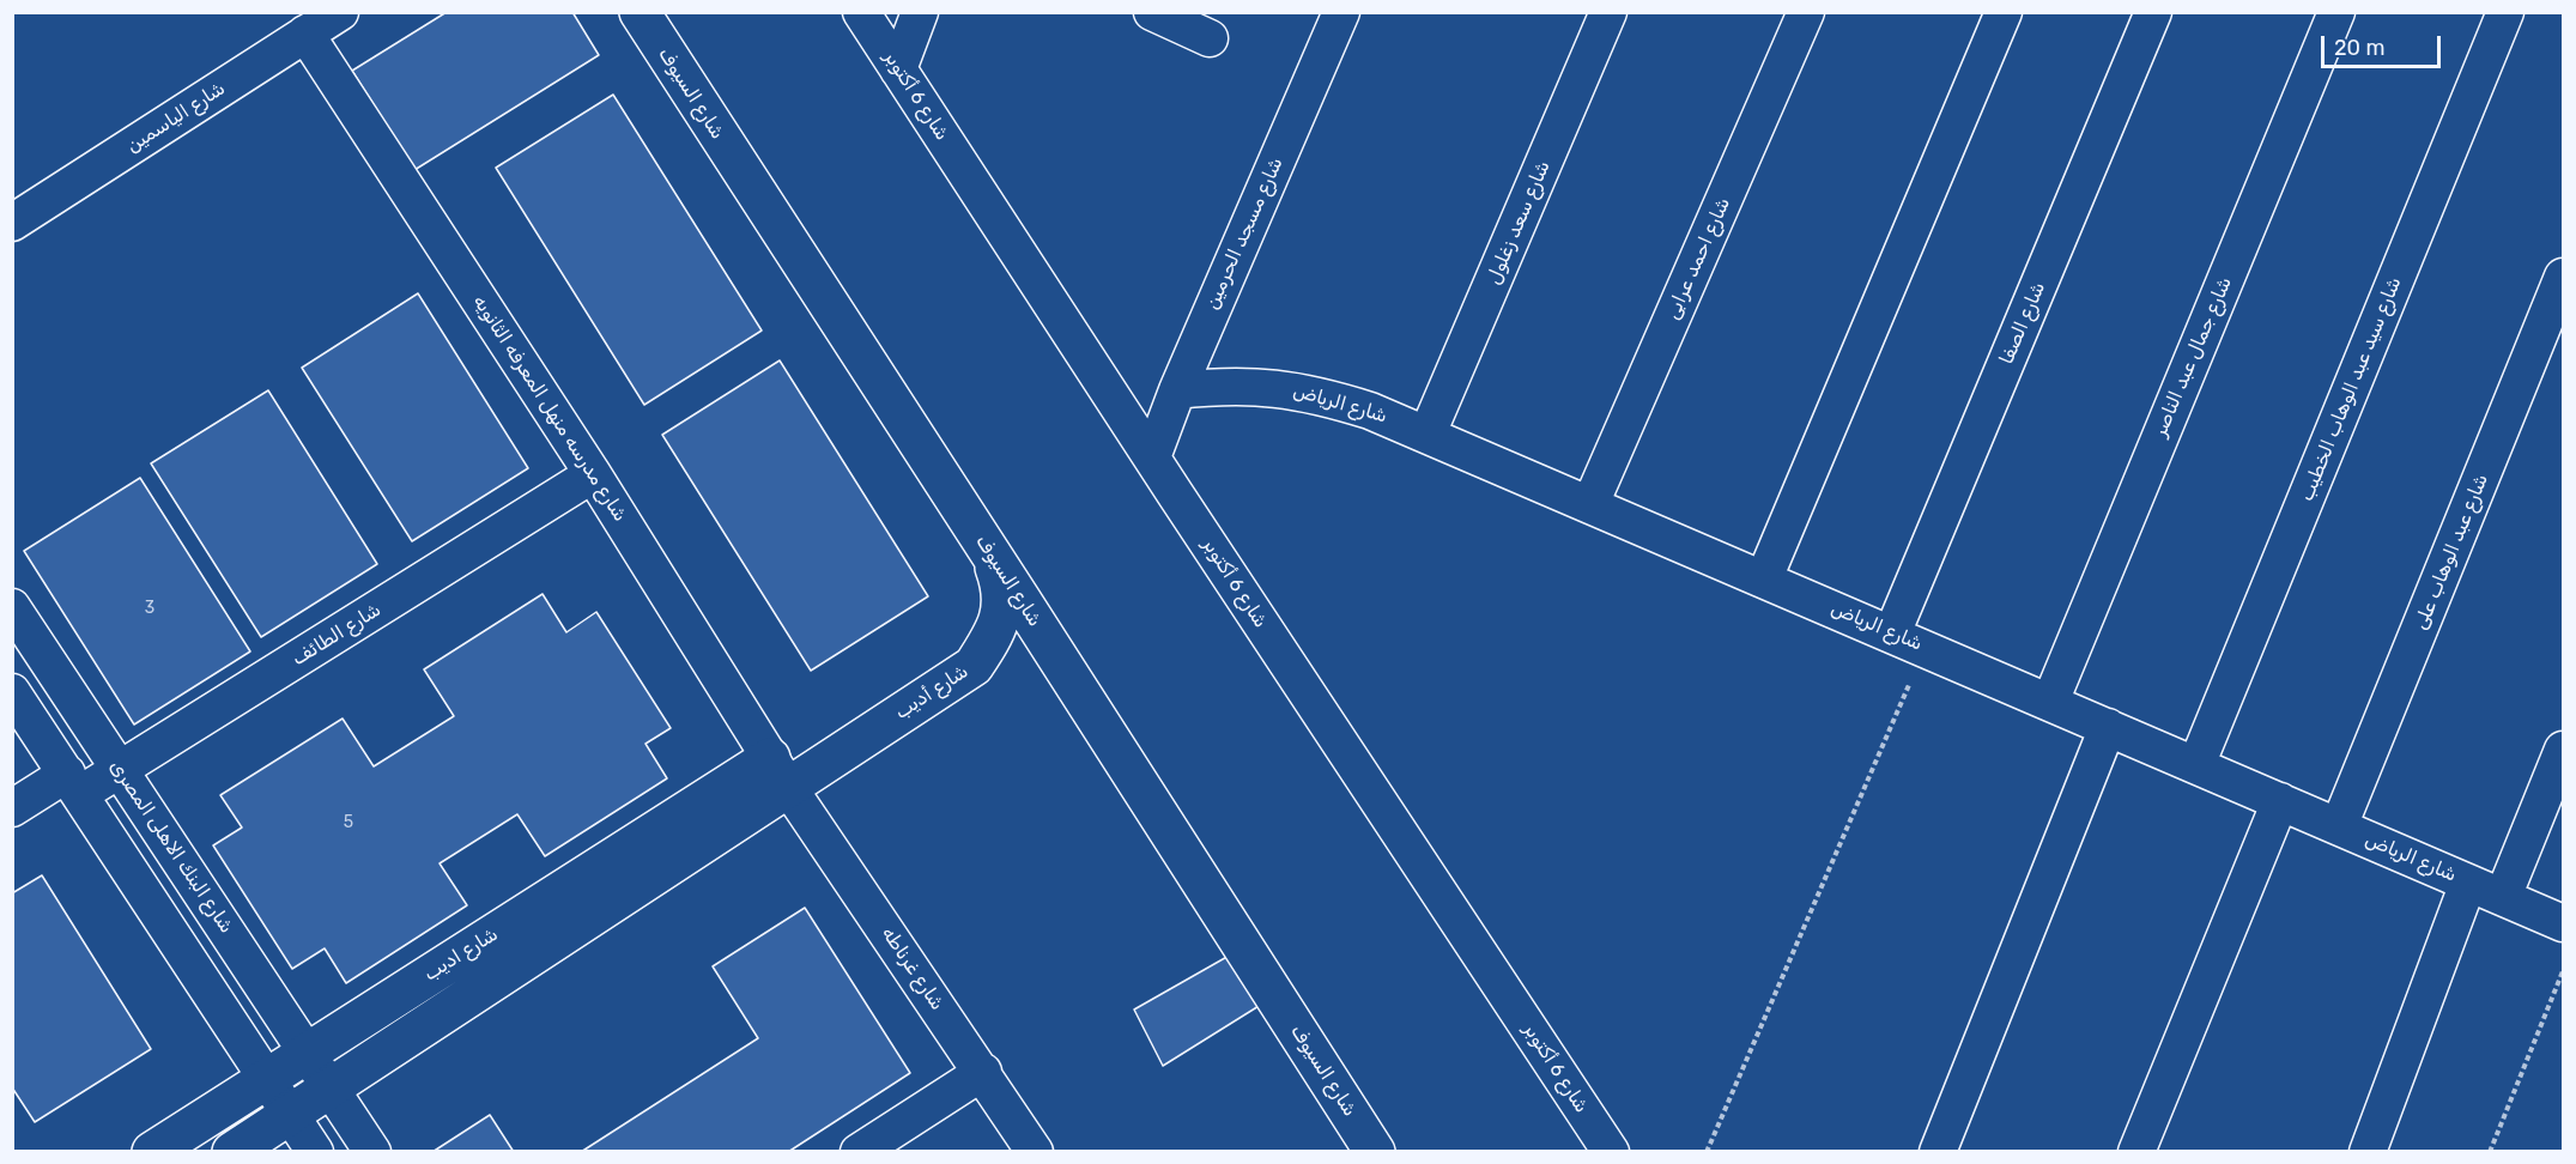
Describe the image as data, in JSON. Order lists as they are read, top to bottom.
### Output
{
  "streets": {
    "main road": ["شارع السيوف", "شارع أديب", "شارع اديب"],
    "street": [
      "شارع 6 أكتوبر",
      "شارع الياسمين",
      "شارع سعد زغلول",
      "شارع مسجد الحرمين",
      "شارع احمد عرابى",
      "شارع الصفا",
      "شارع جمال عبد الناصر",
      "شارع سيد عبد الوهاب الخطيب",
      "شارع الرياض",
      "شارع مدرسه منهل المعرفه الثانويه",
      "شارع عبد الوهاب على",
      "شارع الطائف",
      "شارع البنك الاهلى المصرى",
      "شارع غرناطه"
    ]
  },
  "crossings": [
    ["شارع السيوف", "شارع أديب"],
    ["شارع 6 أكتوبر", "شارع مسجد الحرمين"],
    ["شارع الياسمين", "شارع مدرسه منهل المعرفه الثانويه"],
    ["شارع سعد زغلول", "شارع الرياض"],
    ["شارع مسجد الحرمين", "شارع الرياض"],
    ["شارع احمد عرابى", "شارع الرياض"],
    ["شارع الصفا", "شارع الرياض"],
    ["شارع جمال عبد الناصر", "شارع الرياض"],
    ["شارع سيد عبد الوهاب الخطيب", "شارع الرياض"],
    ["شارع الرياض", "شارع عبد الوهاب على"],
    ["شارع مدرسه منهل المعرفه الثانويه", "شارع الطائف"],
    ["شارع مدرسه منهل المعرفه الثانويه", "شارع أديب"],
    ["شارع مدرسه منهل المعرفه الثانويه", "شارع اديب"],
    ["شارع مدرسه منهل المعرفه الثانويه", "شارع غرناطه"],
    ["شارع الطائف", "شارع البنك الاهلى المصرى"],
    ["شارع أديب", "شارع اديب"],
    ["شارع أديب", "شارع غرناطه"],
    ["شارع البنك الاهلى المصرى", "شارع اديب"],
    ["شارع اديب", "شارع غرناطه"]
  ],
  "house_numbers": ["3", "5"],
  "scale_bar": "20 m"
}
